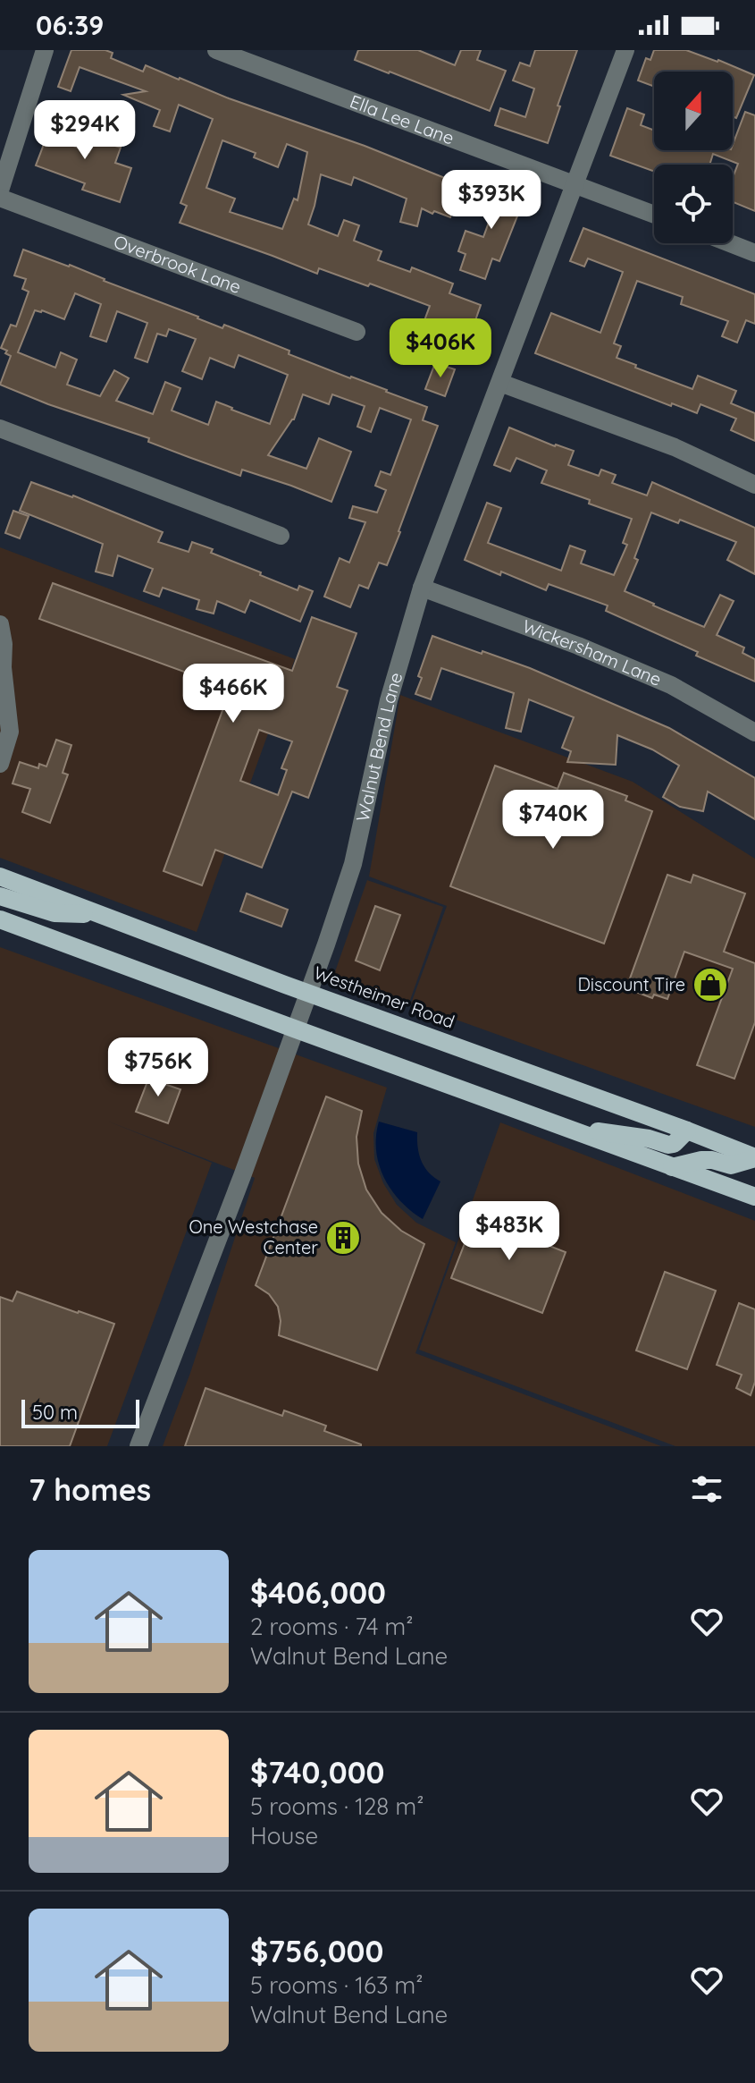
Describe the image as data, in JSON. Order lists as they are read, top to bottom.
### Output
{
  "streets": {
    "main road": ["Westheimer Road"],
    "street": [
      "Ella Lee Lane",
      "Overbrook Lane",
      "Wickersham Lane",
      "Walnut Bend Lane"
    ]
  },
  "crossings": [
    ["Ella Lee Lane", "Walnut Bend Lane"],
    ["Wickersham Lane", "Walnut Bend Lane"],
    ["Walnut Bend Lane", "Westheimer Road"]
  ],
  "places": {
    "shop": ["Discount Tire"],
    "building": ["One Westchase Center"]
  },
  "scale_bar": "50 m",
  "north": "top",
  "page": {
    "status": "06:39",
    "price": [
      "$294K",
      "$393K",
      "$406K",
      "$466K",
      "$740K",
      "$756K",
      "$483K"
    ],
    "scale": "50 m",
    "heading": "7 homes",
    "list": [
      {
        "name": "$406,000",
        "note": "2 rooms · 74 m² · Walnut Bend Lane"
      },
      {
        "name": "$740,000",
        "note": "5 rooms · 128 m² · House"
      },
      {
        "name": "$756,000",
        "note": "5 rooms · 163 m² · Walnut Bend Lane"
      }
    ]
  }
}
